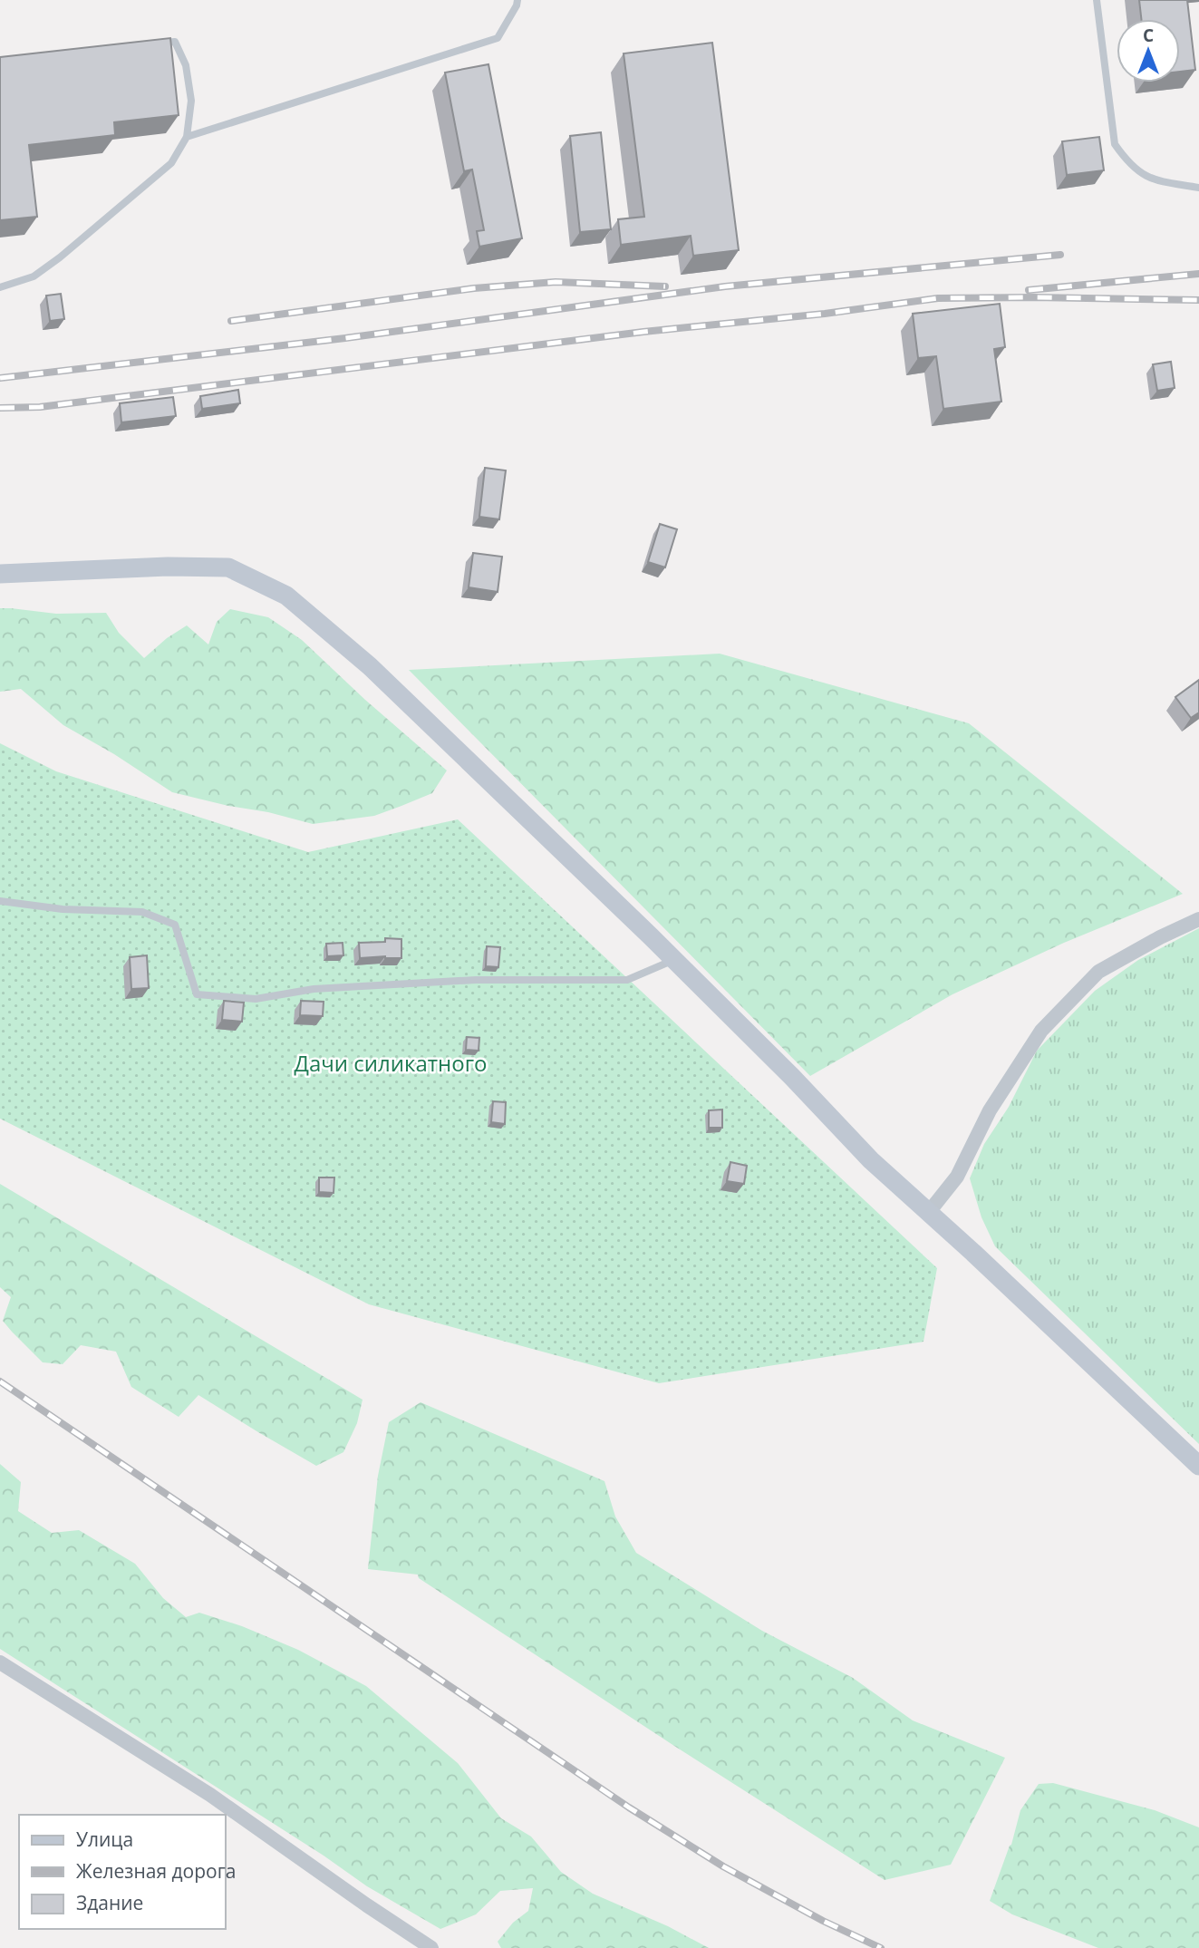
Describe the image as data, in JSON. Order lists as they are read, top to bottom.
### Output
{
  "parks": ["Дачи силикатного"],
  "legend": ["Улица", "Железная дорога", "Здание"],
  "north": "top"
}
